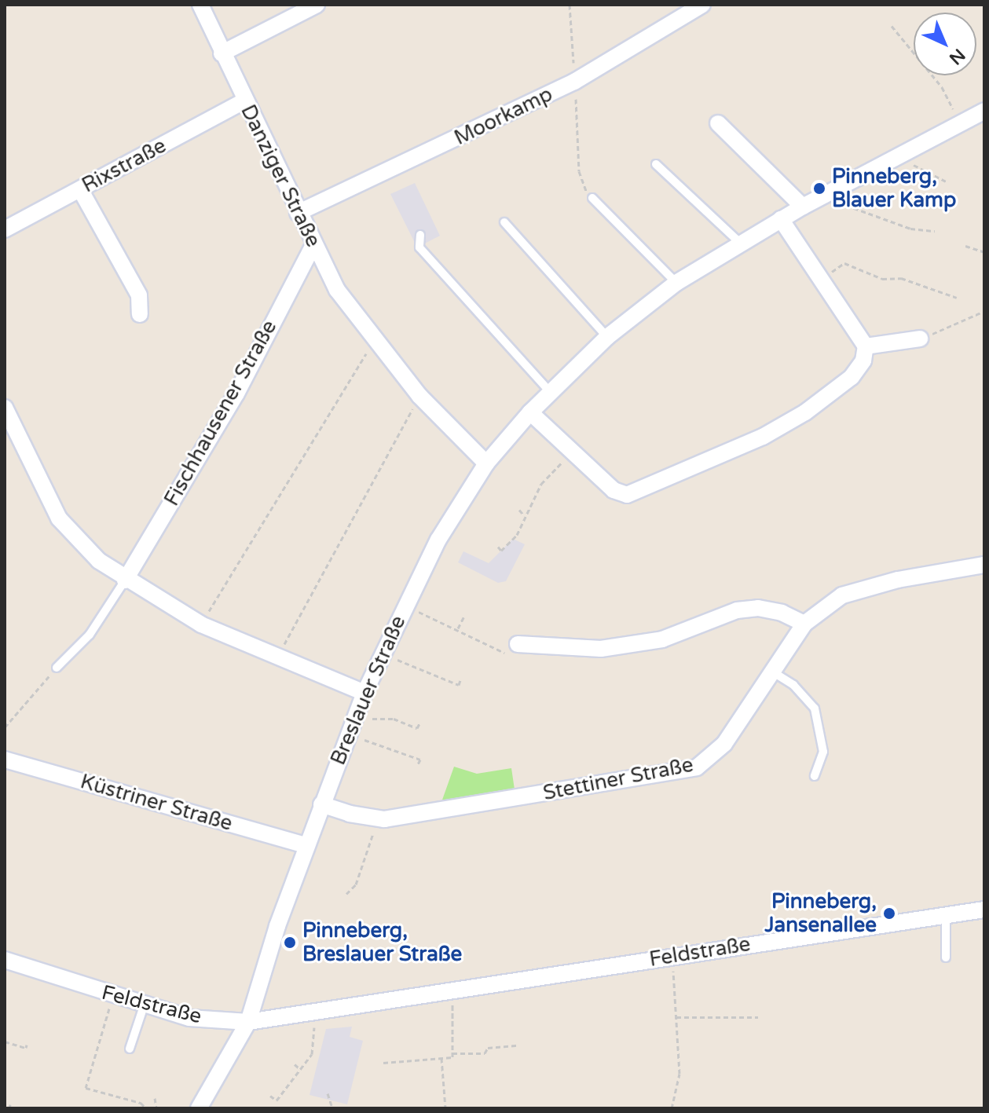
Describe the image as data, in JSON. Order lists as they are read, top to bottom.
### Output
{
  "streets": {
    "street": [
      "Moorkamp",
      "Rixstraße",
      "Danziger Straße",
      "Fischhausener Straße",
      "Breslauer Straße",
      "Stettiner Straße",
      "Küstriner Straße",
      "Feldstraße"
    ]
  },
  "crossings": [
    ["Moorkamp", "Danziger Straße"],
    ["Rixstraße", "Danziger Straße"],
    ["Danziger Straße", "Fischhausener Straße"],
    ["Danziger Straße", "Breslauer Straße"],
    ["Breslauer Straße", "Stettiner Straße"],
    ["Breslauer Straße", "Küstriner Straße"],
    ["Breslauer Straße", "Feldstraße"]
  ],
  "places": ["Pinneberg, Blauer Kamp", "Pinneberg, Jansenallee", "Pinneberg, Breslauer Straße"],
  "north": "bottom right"
}
